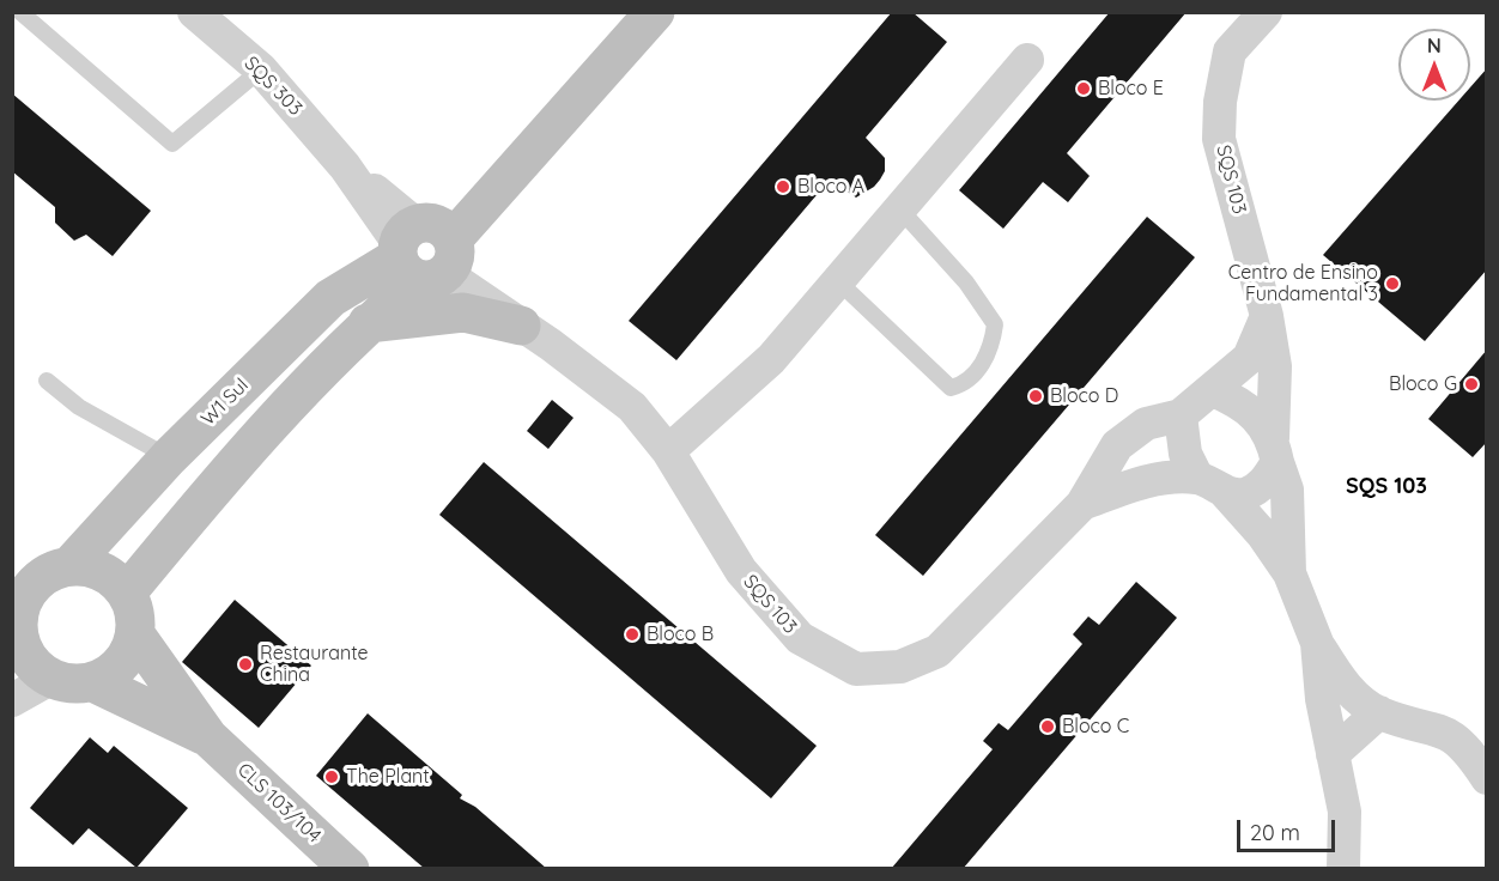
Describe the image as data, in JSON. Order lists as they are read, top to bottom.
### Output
{
  "streets": {
    "street": [
      "SQS 303",
      "SQS 103",
      "W1 Sul",
      "CLS 103/104"
    ]
  },
  "crossings": [
    ["SQS 303", "SQS 103"],
    ["SQS 303", "W1 Sul"],
    ["SQS 103", "W1 Sul"],
    ["W1 Sul", "CLS 103/104"]
  ],
  "districts": ["SQS 103"],
  "places": [
    "Bloco E",
    "Bloco A",
    "Centro de Ensino Fundamental 3",
    "Bloco G",
    "Bloco D",
    "Bloco B",
    "Restaurante China",
    "Bloco C",
    "The Plant"
  ],
  "scale_bar": "20 m",
  "north": "top"
}
